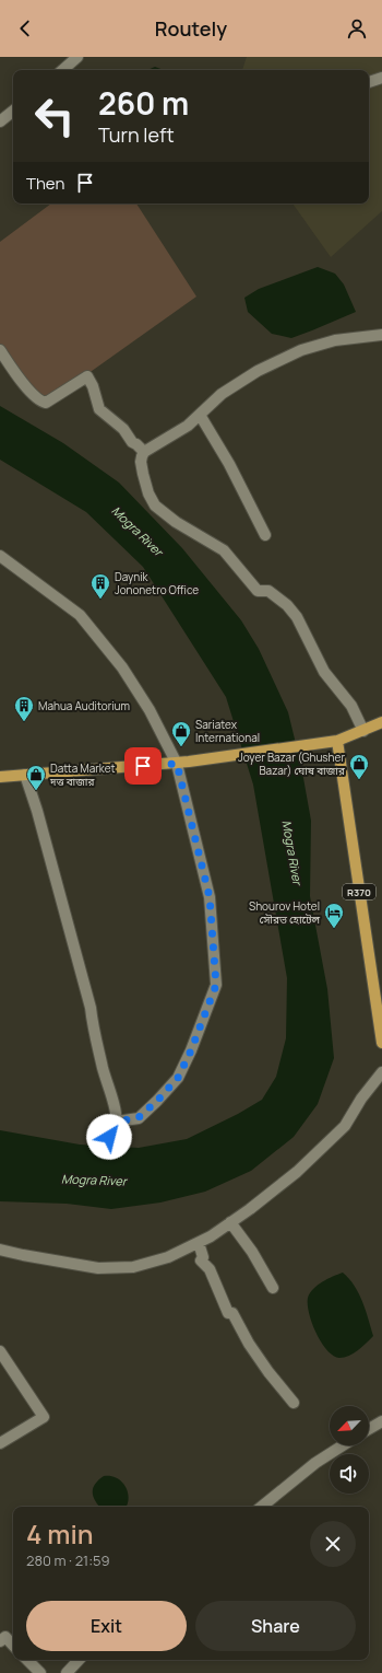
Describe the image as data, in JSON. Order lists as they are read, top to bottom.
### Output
{
  "streets": {
    "main road": ["R370"]
  },
  "water": ["Mogra River"],
  "places": {
    "building": ["Daynik Jononetro Office", "Mahua Auditorium"],
    "shop": ["Sariatex International", "Joyer Bazar (Ghusher Bazar) ঘোষ বাজার", "Datta Market দত্ত বাজার"],
    "hotel": ["Shourov Hotel সৌরভ হোটেল"]
  },
  "north": "bottom left",
  "page": {
    "header": "Routely",
    "turn": ["260 m", "Turn left"],
    "then": "Then",
    "heading": ["4 min", "280 m · 21:59"],
    "buttons": ["Exit", "Share"]
  }
}
